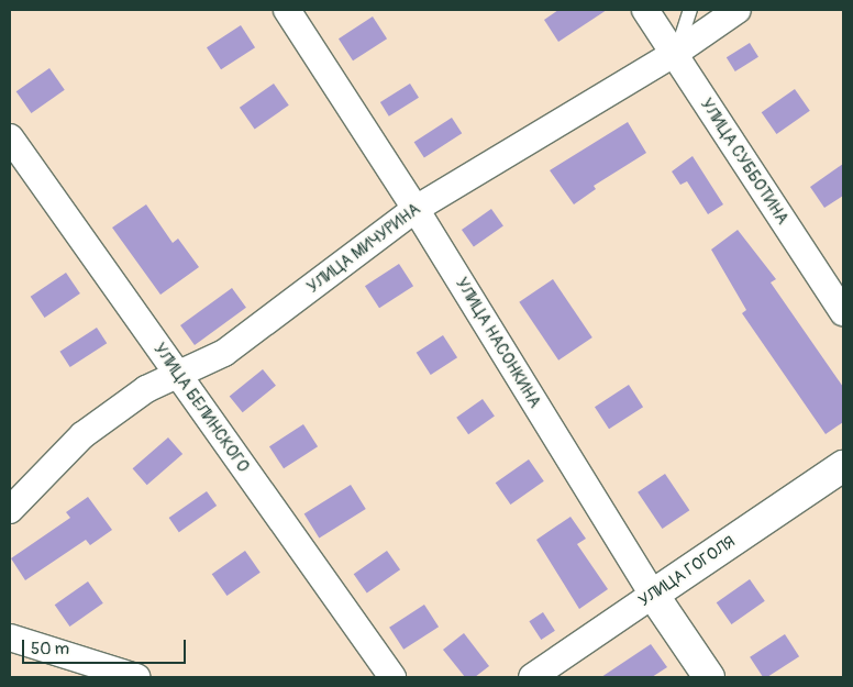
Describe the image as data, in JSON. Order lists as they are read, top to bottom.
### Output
{
  "streets": {
    "street": [
      "УЛИЦА СУББОТИНА",
      "УЛИЦА МИЧУРИНА",
      "УЛИЦА НАСОНКИНА",
      "УЛИЦА БЕЛИНСКОГО",
      "УЛИЦА ГОГОЛЯ"
    ]
  },
  "crossings": [
    ["УЛИЦА СУББОТИНА", "УЛИЦА МИЧУРИНА"],
    ["УЛИЦА МИЧУРИНА", "УЛИЦА НАСОНКИНА"],
    ["УЛИЦА МИЧУРИНА", "УЛИЦА БЕЛИНСКОГО"],
    ["УЛИЦА НАСОНКИНА", "УЛИЦА ГОГОЛЯ"]
  ],
  "scale_bar": "50 m"
}
